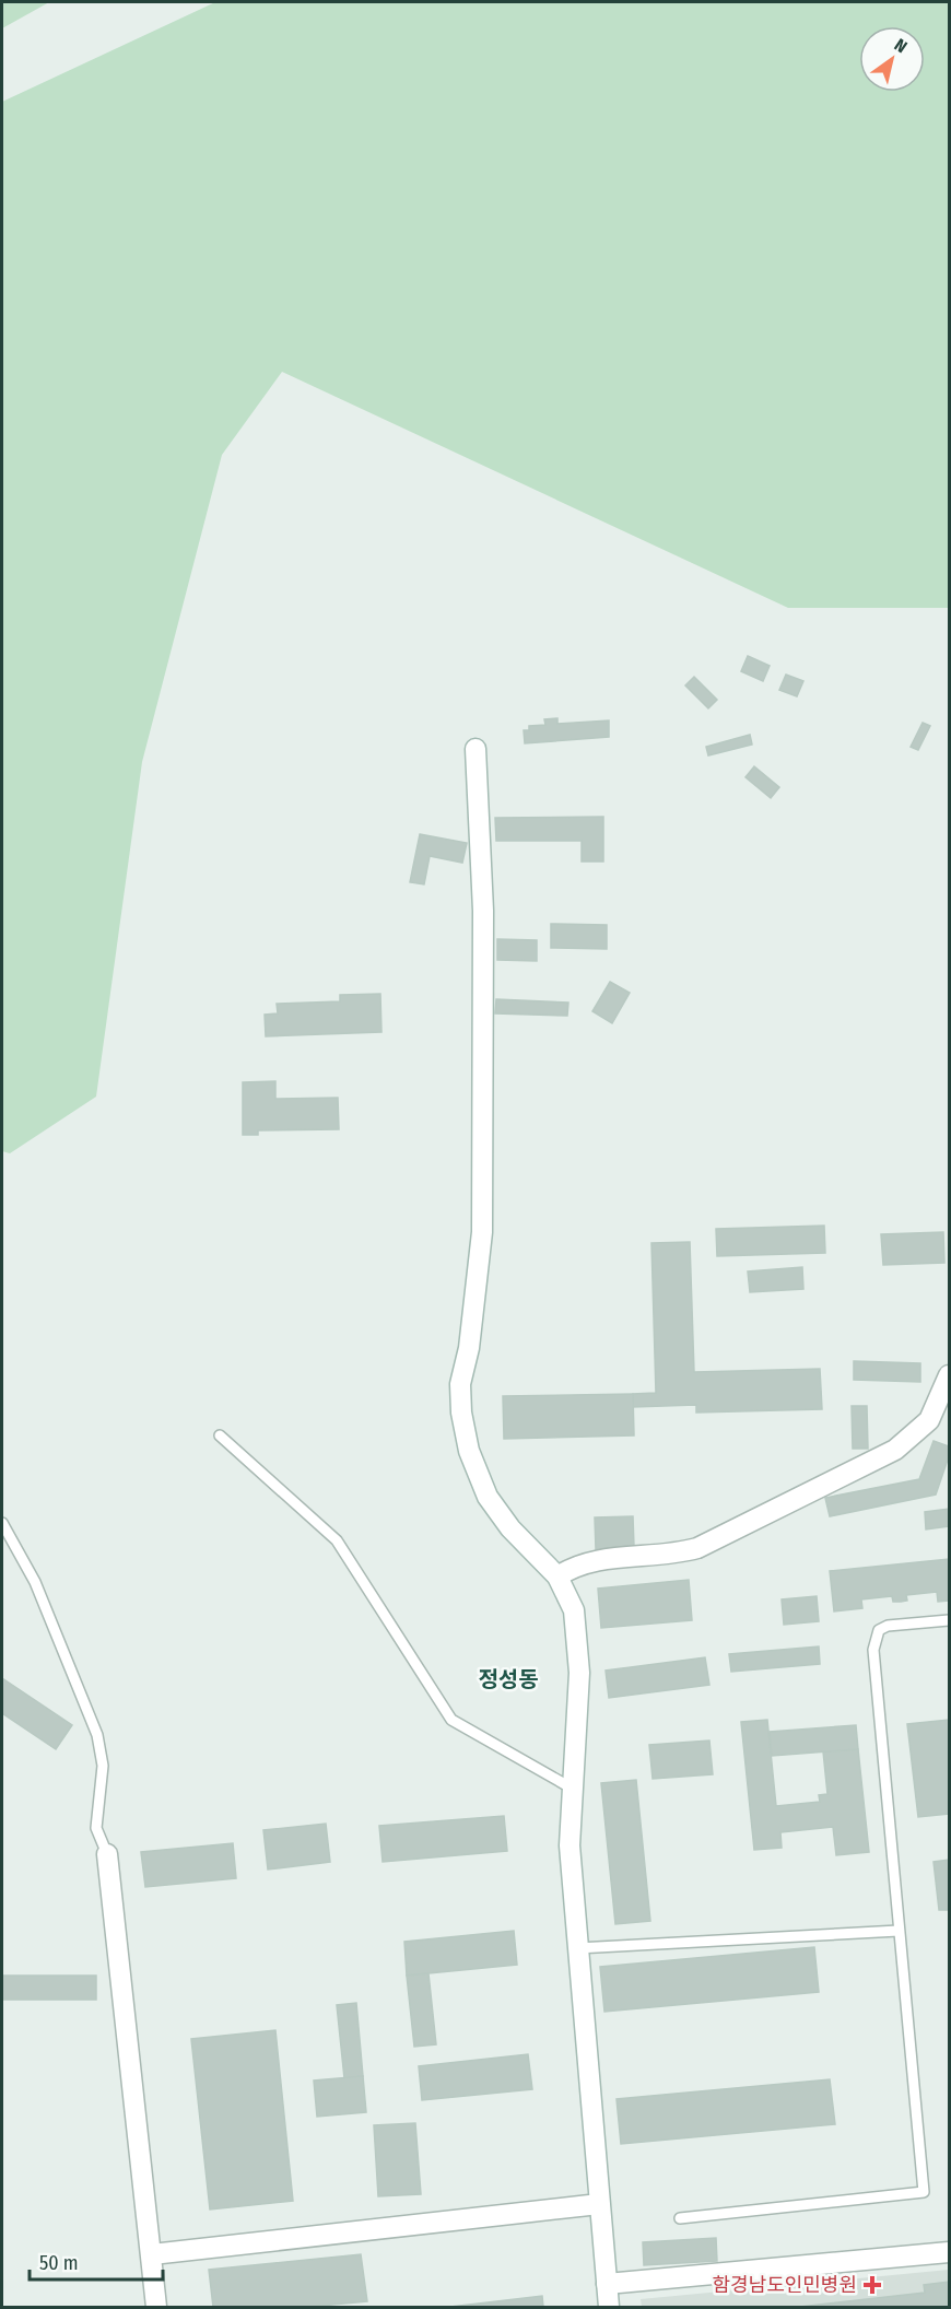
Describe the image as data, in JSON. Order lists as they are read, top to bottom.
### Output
{
  "districts": ["정성동"],
  "places": {
    "health": ["함경남도인민병원"]
  },
  "scale_bar": "50 m",
  "north": "top right"
}
